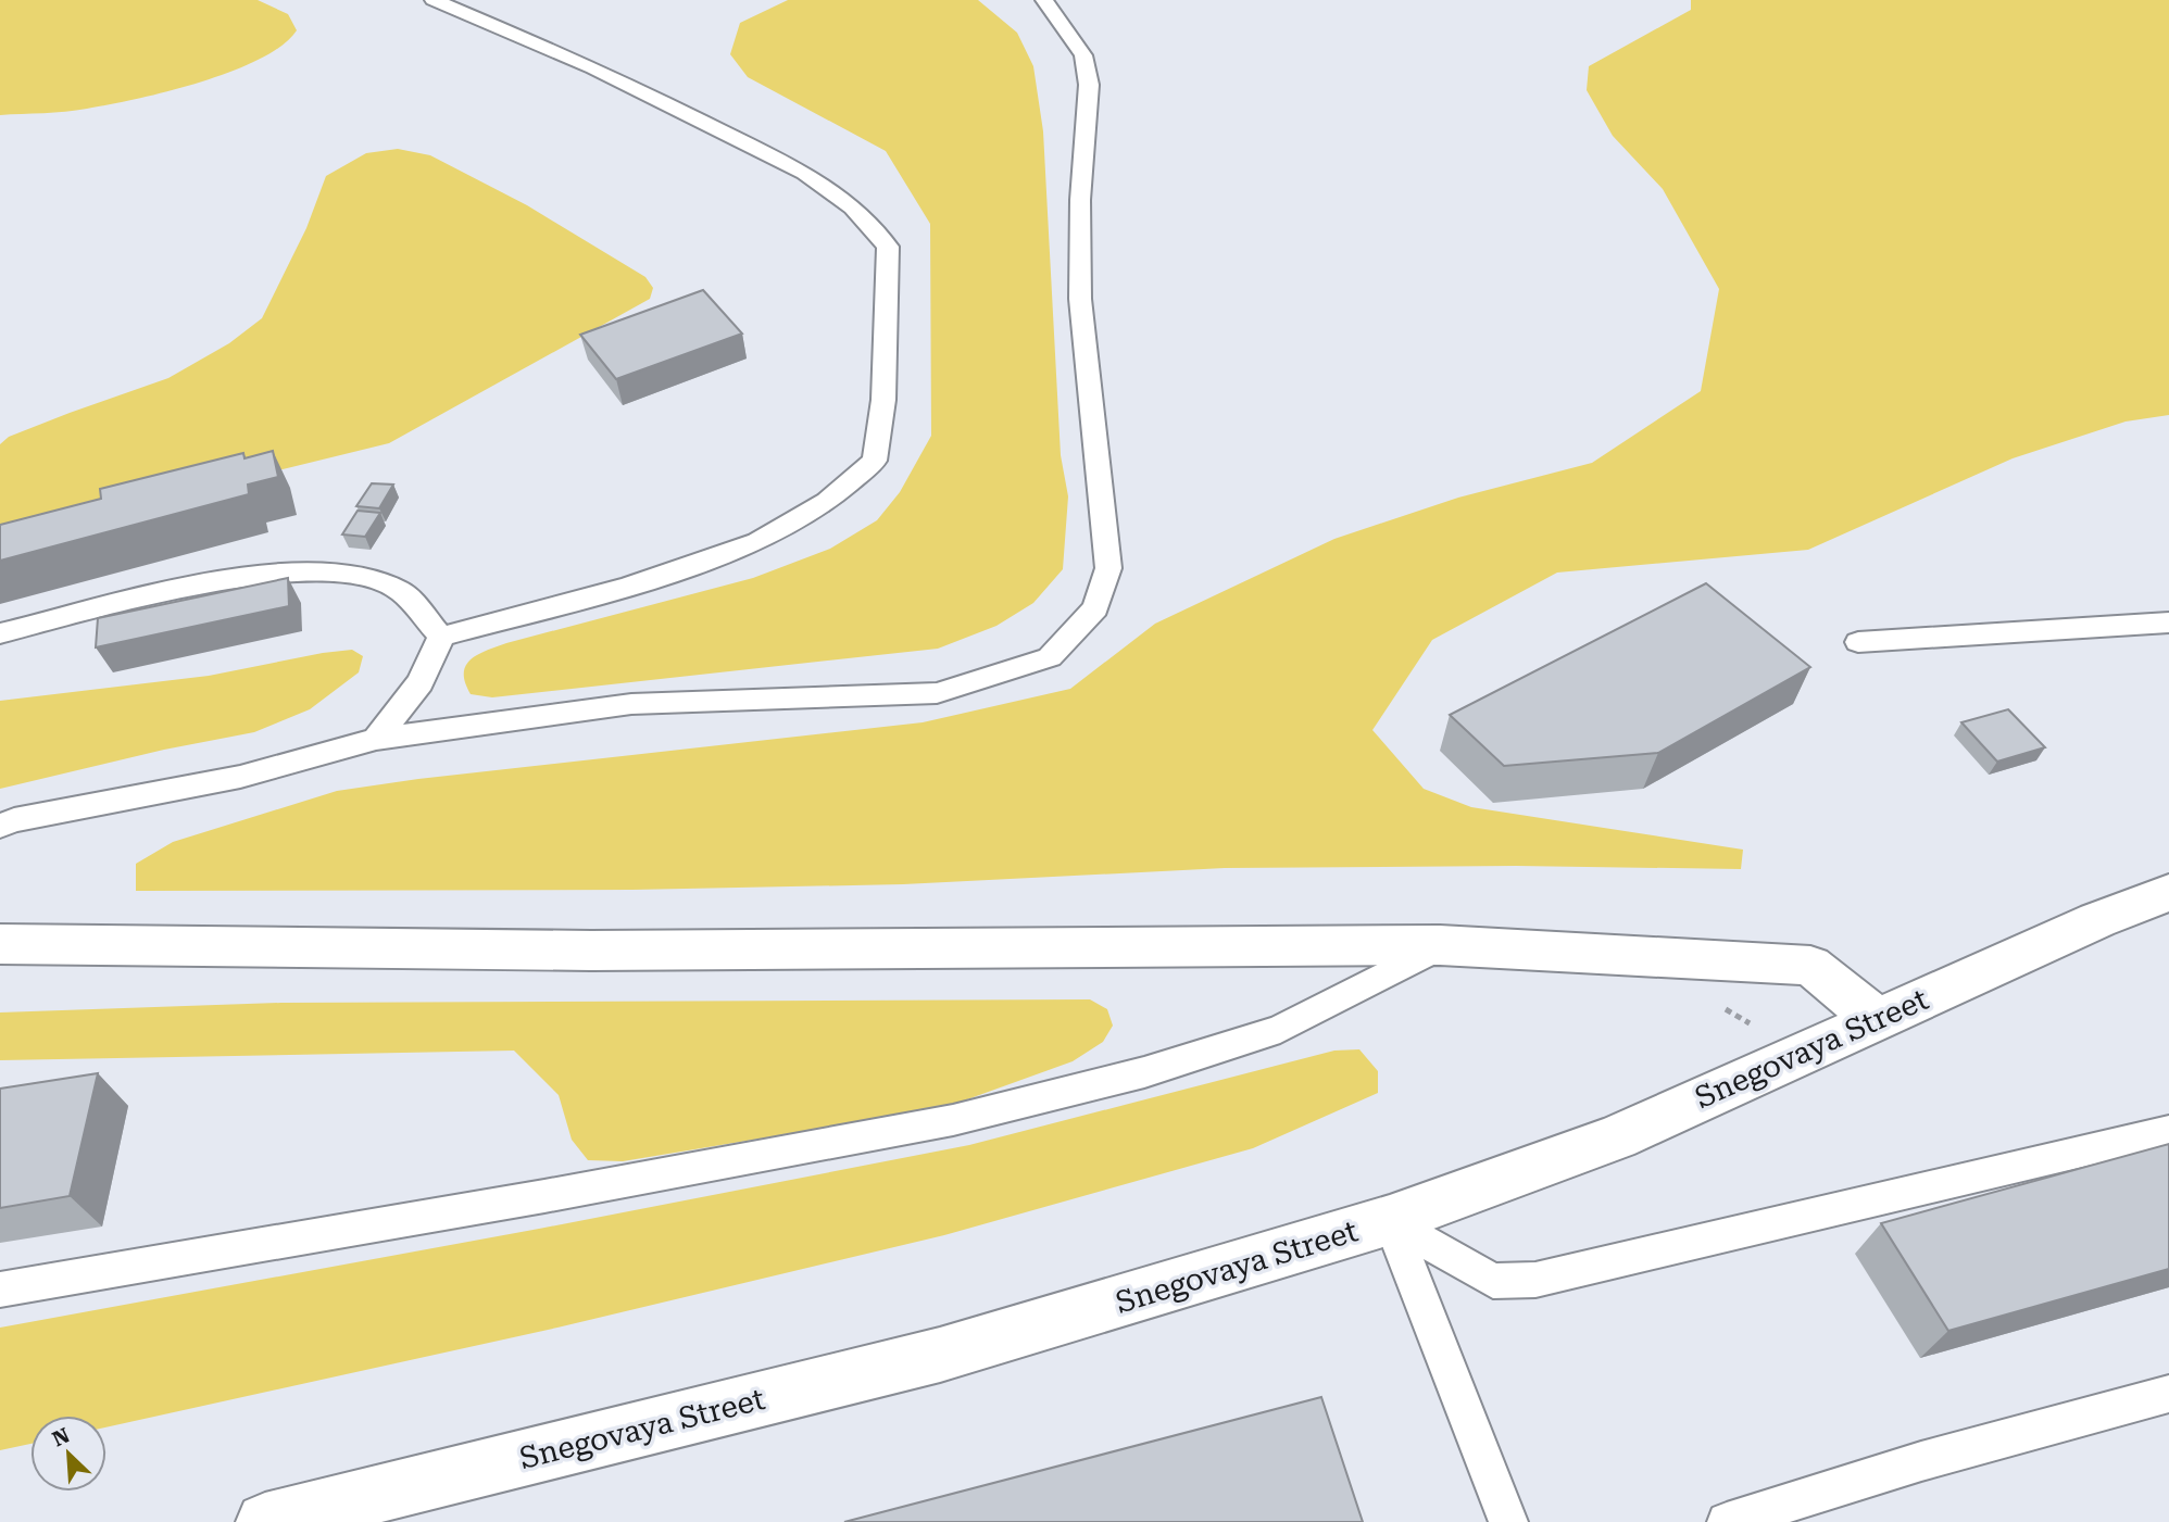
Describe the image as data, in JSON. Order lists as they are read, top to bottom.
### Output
{
  "streets": {
    "main road": ["Snegovaya Street"]
  },
  "north": "top left"
}
